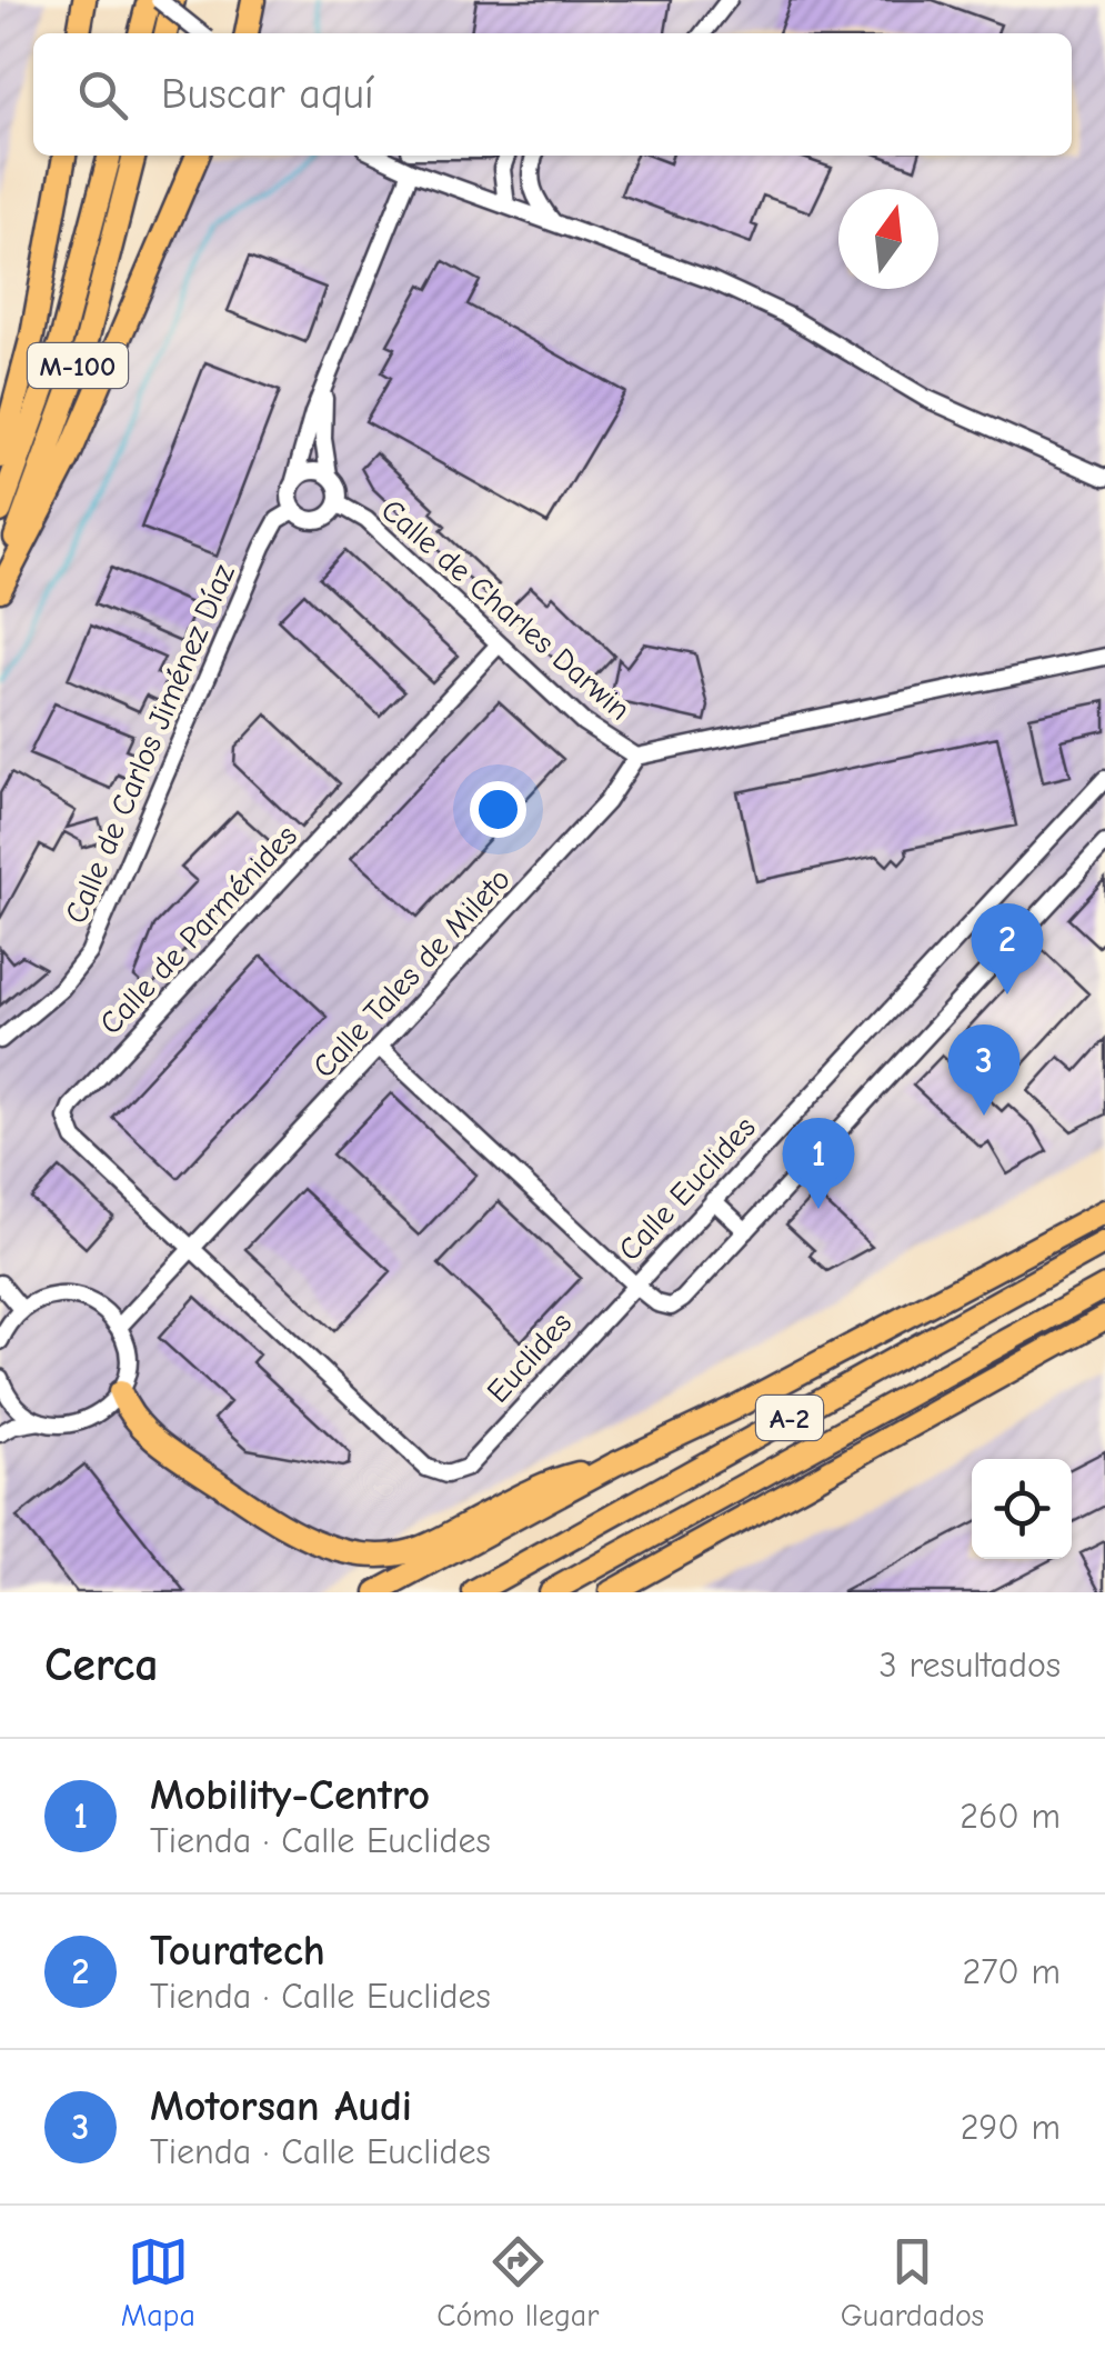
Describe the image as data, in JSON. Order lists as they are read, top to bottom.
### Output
{
  "streets": {
    "highway": ["M-100", "A-2"],
    "street": [
      "Calle de Charles Darwin",
      "Calle de Carlos Jiménez Díaz",
      "Calle de Parménides",
      "Calle Tales de Mileto",
      "Calle Euclides",
      "Euclides"
    ]
  },
  "crossings": [
    ["Calle de Charles Darwin", "Calle de Carlos Jiménez Díaz"],
    ["Calle de Charles Darwin", "Calle de Parménides"],
    ["Calle de Charles Darwin", "Calle Tales de Mileto"],
    ["Calle de Parménides", "Calle Tales de Mileto"],
    ["Calle de Parménides", "Euclides"],
    ["Calle Euclides", "Euclides"]
  ],
  "north": "top",
  "page": {
    "search": "Buscar aquí",
    "pins": ["2", "3", "1"],
    "heading": ["Cerca", "3 resultados"],
    "list": [
      {
        "mark": "1",
        "name": "Mobility-Centro",
        "note": "Tienda · Calle Euclides",
        "value": "260 m"
      },
      {
        "mark": "2",
        "name": "Touratech",
        "note": "Tienda · Calle Euclides",
        "value": "270 m"
      },
      {
        "mark": "3",
        "name": "Motorsan Audi",
        "note": "Tienda · Calle Euclides",
        "value": "290 m"
      }
    ],
    "nav": ["Mapa", "Cómo llegar", "Guardados"]
  }
}
